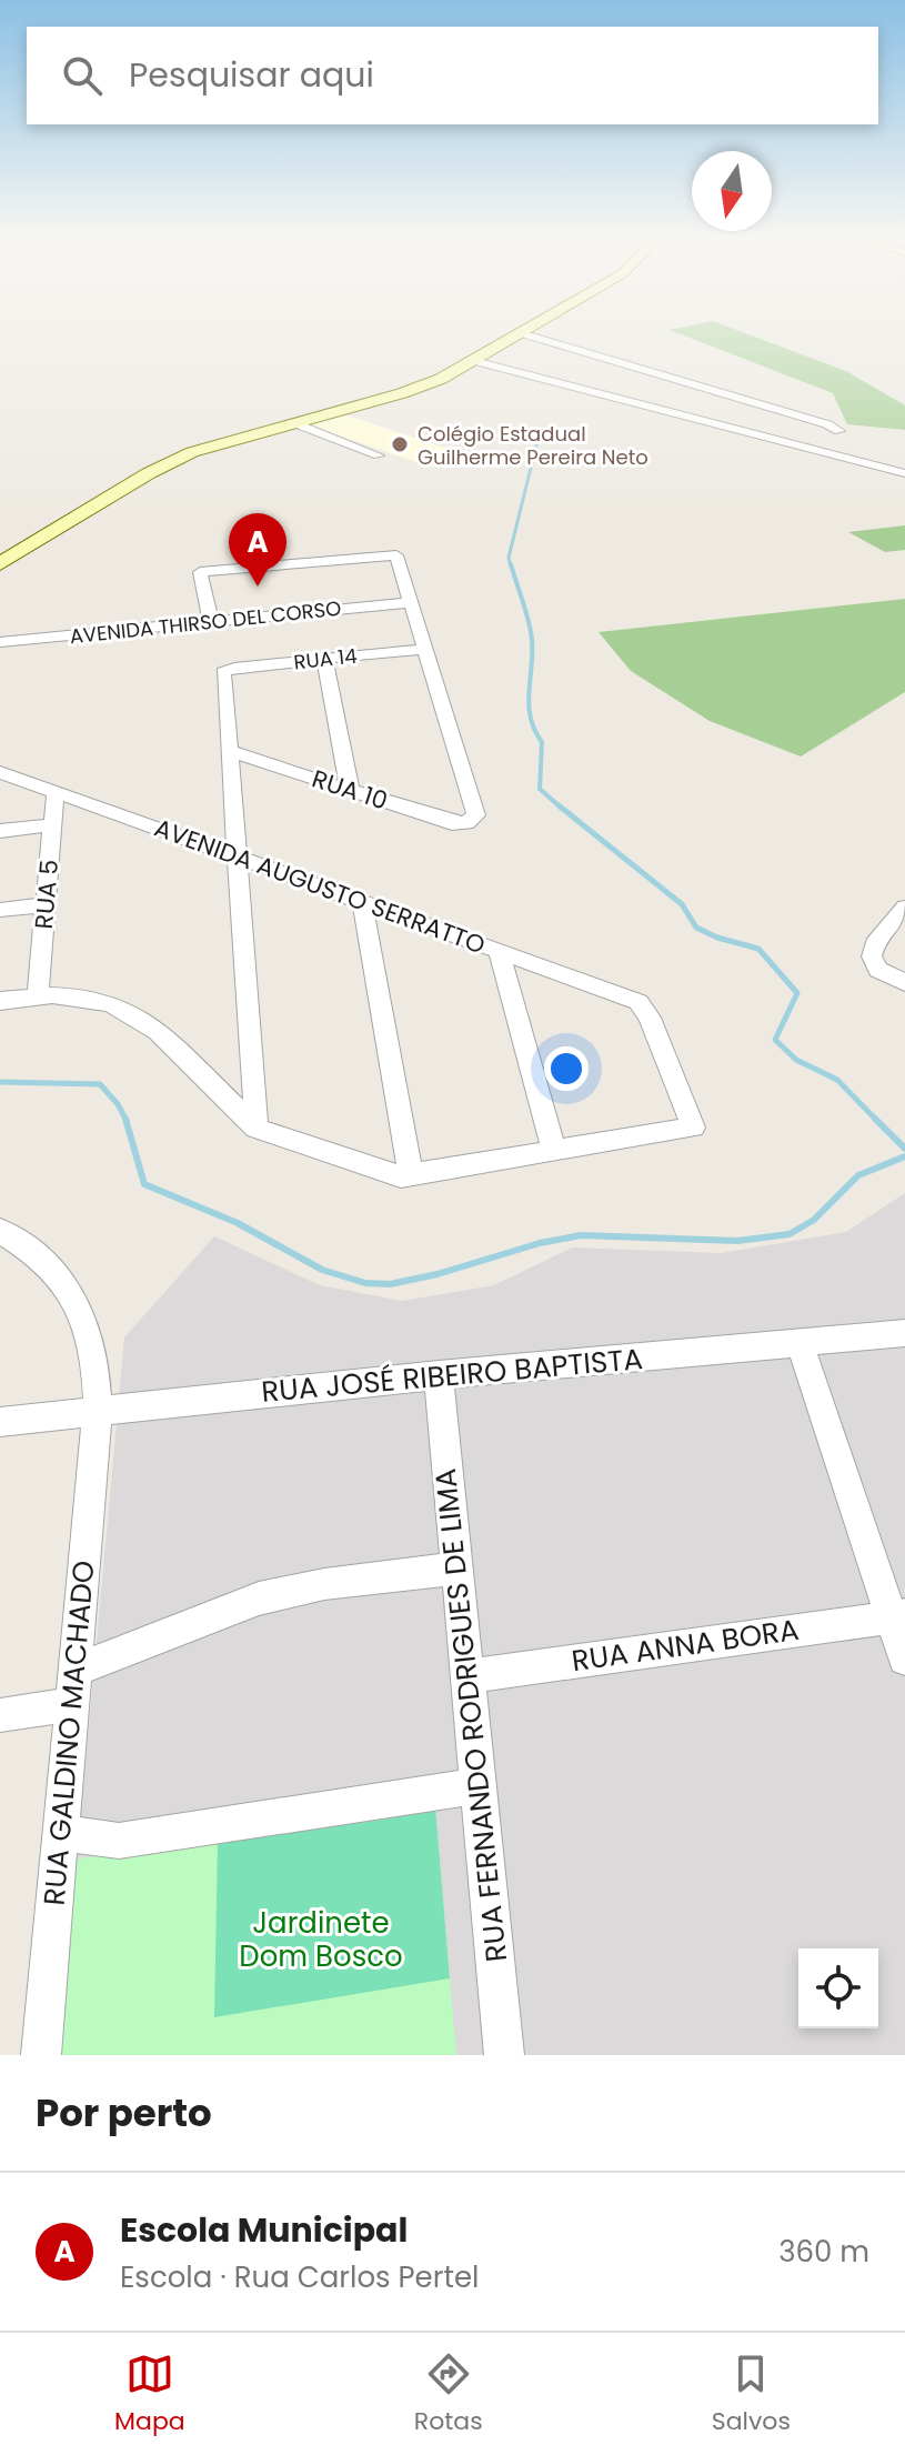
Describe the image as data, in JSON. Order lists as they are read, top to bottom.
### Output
{
  "streets": {
    "street": [
      "AVENIDA THIRSO DEL CORSO",
      "RUA 14",
      "RUA 10",
      "AVENIDA AUGUSTO SERRATTO",
      "RUA 5",
      "RUA JOSÉ RIBEIRO BAPTISTA",
      "RUA ANNA BORA",
      "RUA FERNANDO RODRIGUES DE LIMA",
      "RUA GALDINO MACHADO"
    ]
  },
  "crossings": [
    ["RUA 14", "RUA 10"],
    ["AVENIDA AUGUSTO SERRATTO", "RUA 5"],
    ["RUA JOSÉ RIBEIRO BAPTISTA", "RUA FERNANDO RODRIGUES DE LIMA"],
    ["RUA JOSÉ RIBEIRO BAPTISTA", "RUA GALDINO MACHADO"],
    ["RUA ANNA BORA", "RUA FERNANDO RODRIGUES DE LIMA"]
  ],
  "parks": ["Jardinete Dom Bosco"],
  "places": ["Colégio Estadual Guilherme Pereira Neto"],
  "north": "bottom",
  "page": {
    "search": "Pesquisar aqui",
    "pins": "A",
    "heading": "Por perto",
    "list": [
      {
        "mark": "A",
        "name": "Escola Municipal",
        "note": "Escola · Rua Carlos Pertel",
        "value": "360 m"
      }
    ],
    "nav": ["Mapa", "Rotas", "Salvos"]
  }
}
